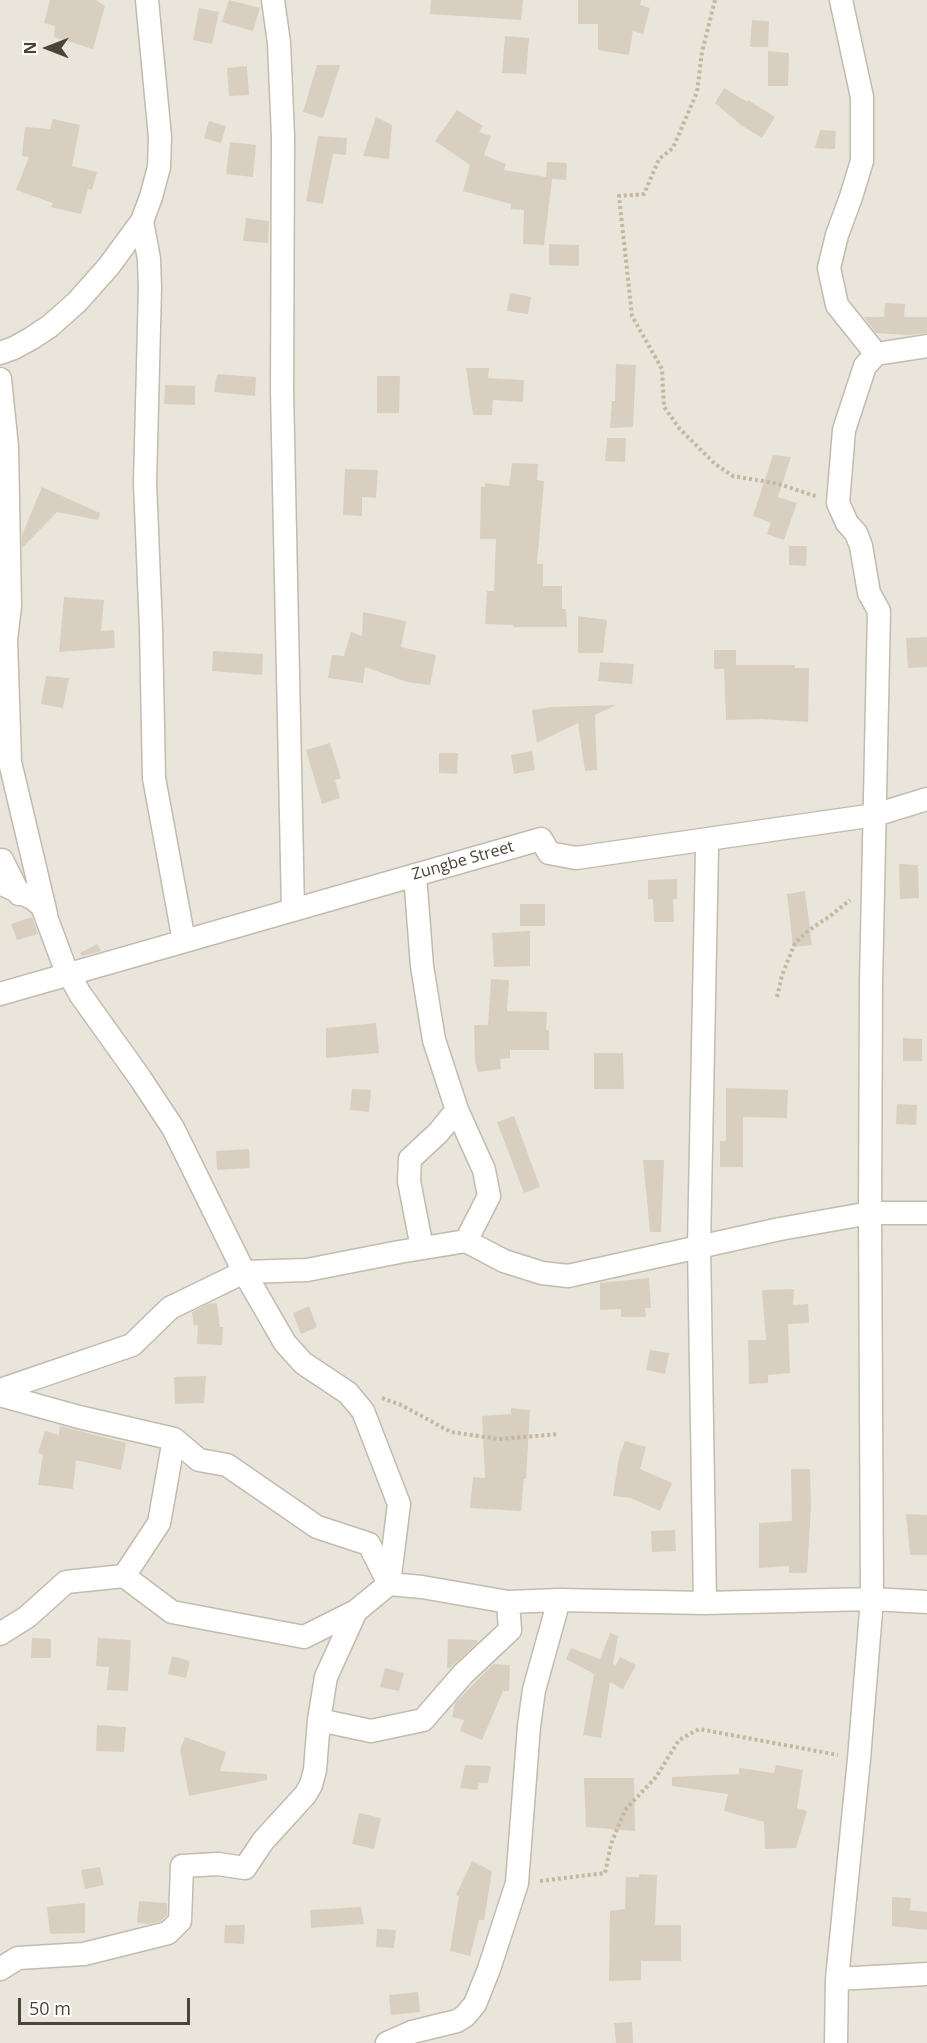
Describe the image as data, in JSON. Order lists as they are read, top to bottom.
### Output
{
  "streets": {
    "street": ["Zungbe Street"]
  },
  "scale_bar": "50 m",
  "north": "left"
}
